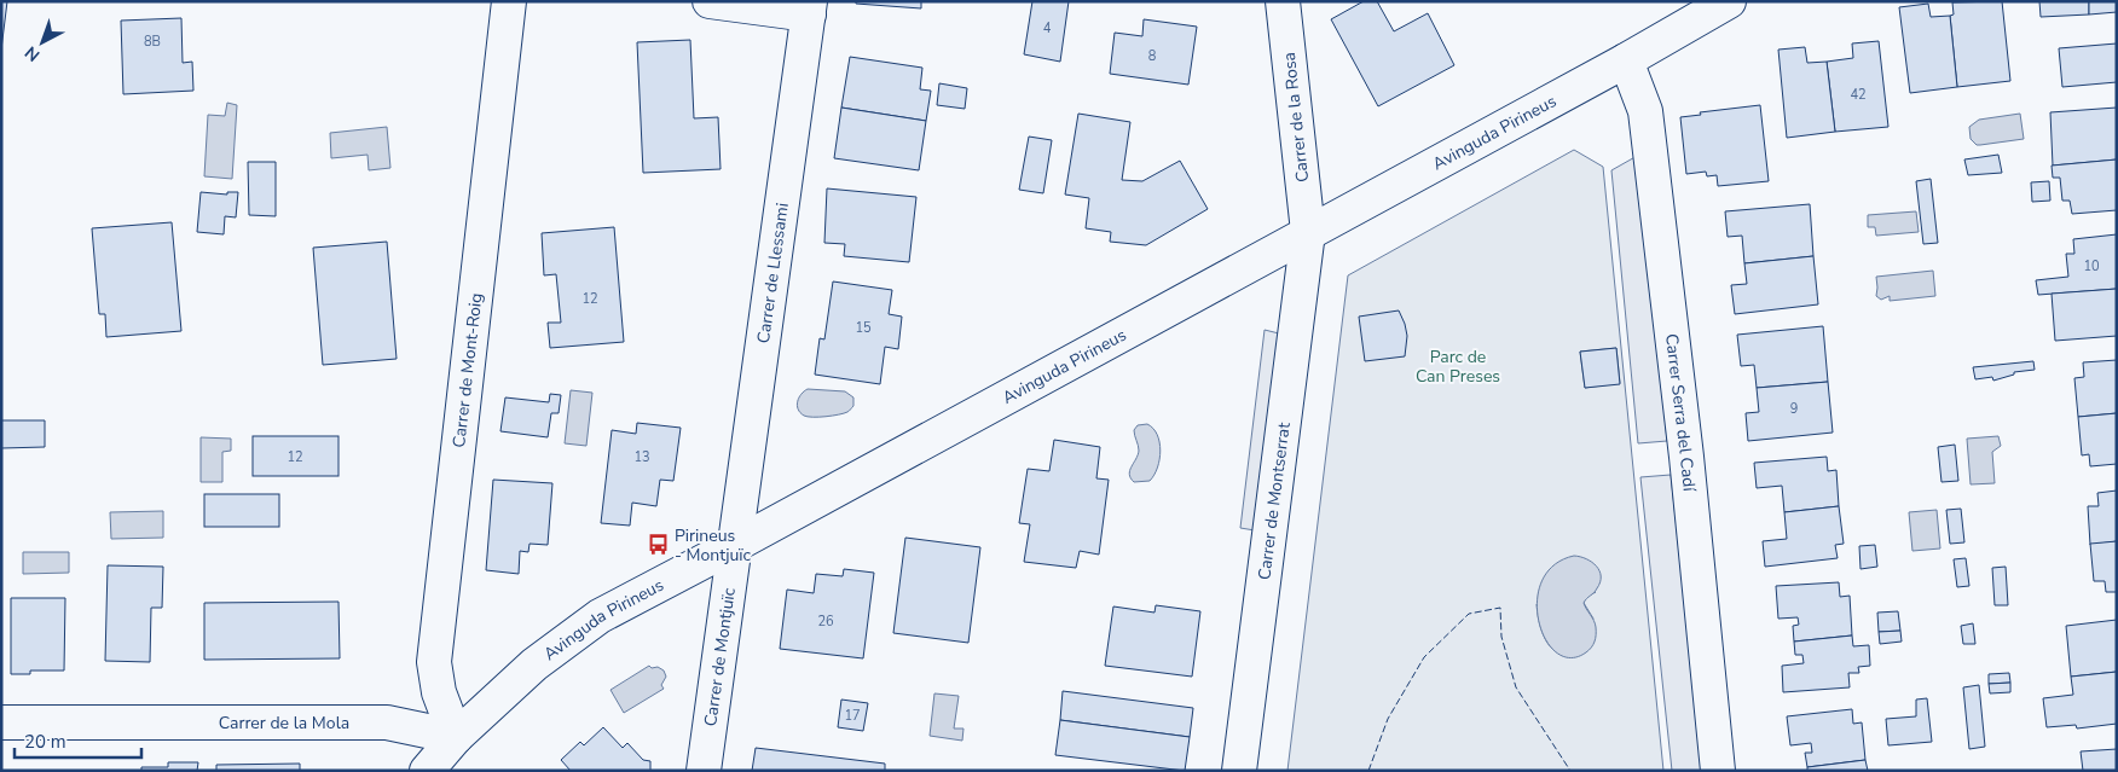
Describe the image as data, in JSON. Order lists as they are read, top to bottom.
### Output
{
  "streets": {
    "street": [
      "Carrer de la Rosa",
      "Avinguda Pirineus",
      "Carrer de Llessami",
      "Carrer de Mont-Roig",
      "Carrer Serra del Cadí",
      "Carrer de Montserrat",
      "Carrer de Montjuïc",
      "Carrer de la Mola"
    ]
  },
  "crossings": [
    ["Carrer de la Rosa", "Avinguda Pirineus"],
    ["Carrer de la Rosa", "Carrer de Montserrat"],
    ["Avinguda Pirineus", "Carrer de Llessami"],
    ["Avinguda Pirineus", "Carrer de Mont-Roig"],
    ["Avinguda Pirineus", "Carrer Serra del Cadí"],
    ["Avinguda Pirineus", "Carrer de Montserrat"],
    ["Avinguda Pirineus", "Carrer de Montjuïc"],
    ["Avinguda Pirineus", "Carrer de la Mola"],
    ["Carrer de Llessami", "Carrer de Montjuïc"],
    ["Carrer de Mont-Roig", "Carrer de la Mola"]
  ],
  "parks": ["Parc de Can Preses"],
  "places": {
    "bus stop": ["Pirineus - Montjuïc"]
  },
  "house_numbers": [
    "4",
    "8B",
    "8",
    "42",
    "10",
    "12",
    "15",
    "9",
    "12",
    "13",
    "26",
    "17"
  ],
  "scale_bar": "20 m",
  "north": "bottom left"
}
